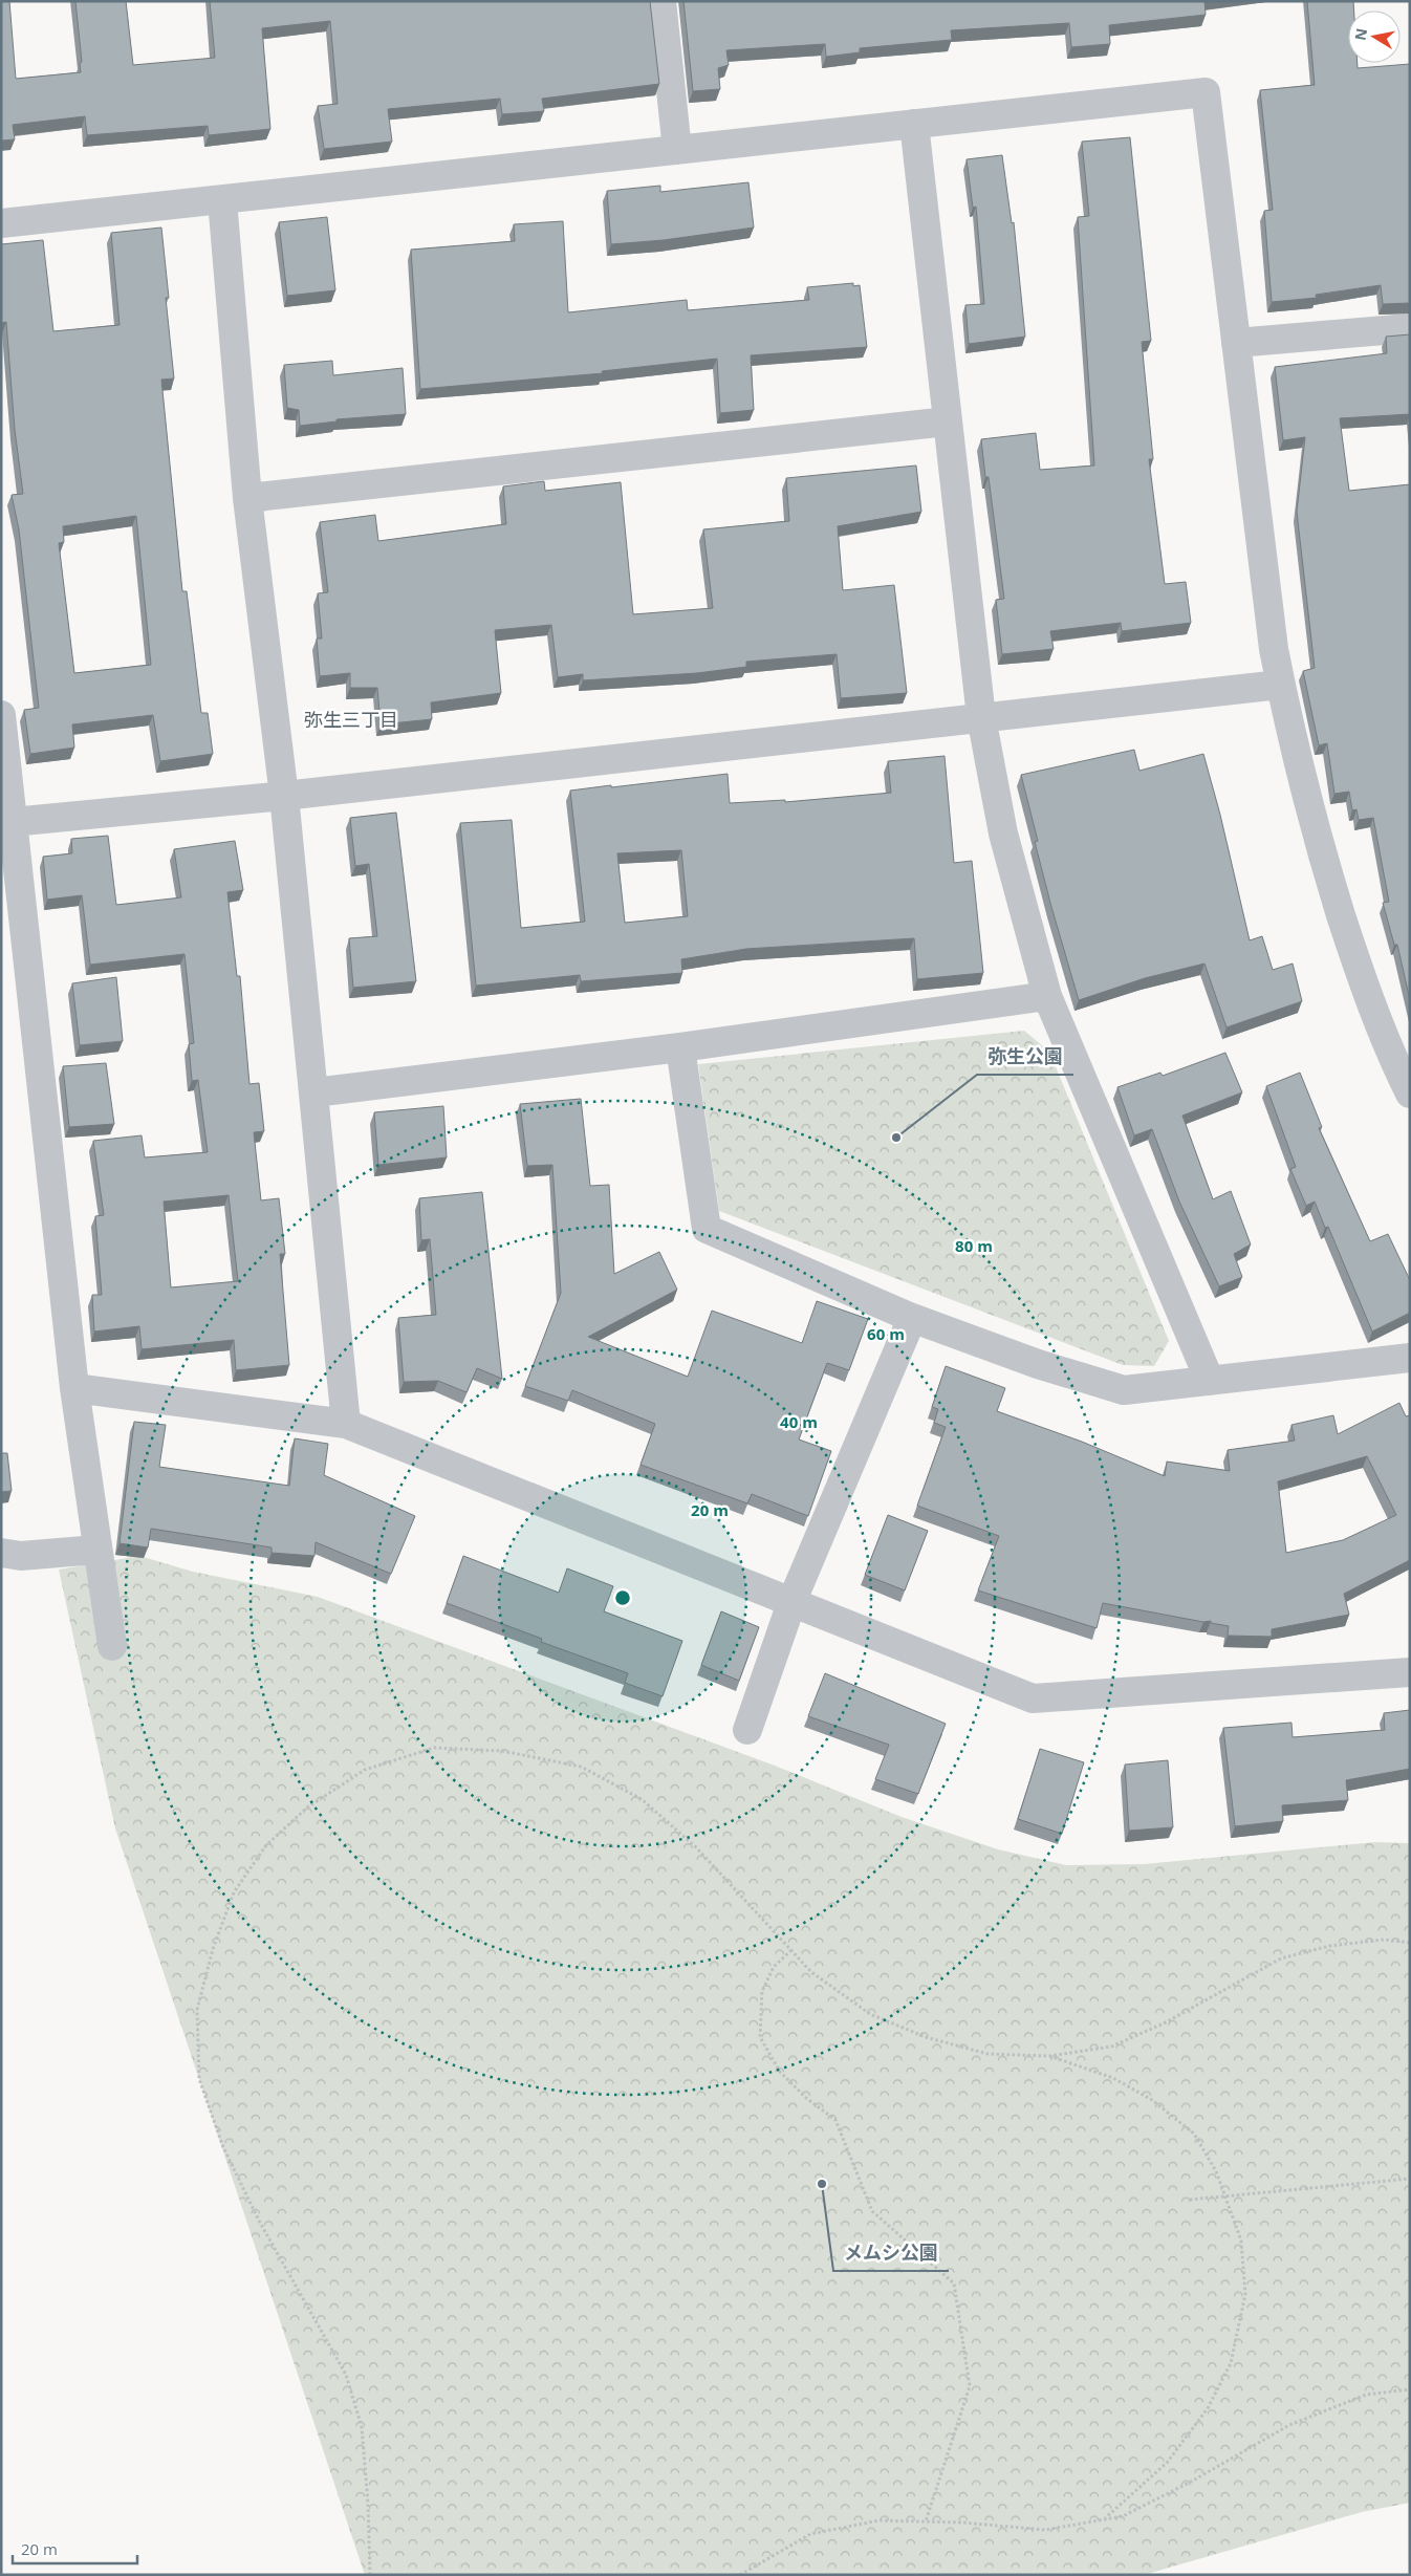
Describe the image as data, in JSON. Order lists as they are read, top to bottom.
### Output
{
  "districts": ["弥生三丁目"],
  "places": ["弥生公園", "メムシ公園"],
  "scale_bar": "20 m",
  "north": "left",
  "rings": [
    "80 m",
    "60 m",
    "40 m",
    "20 m"
  ]
}
